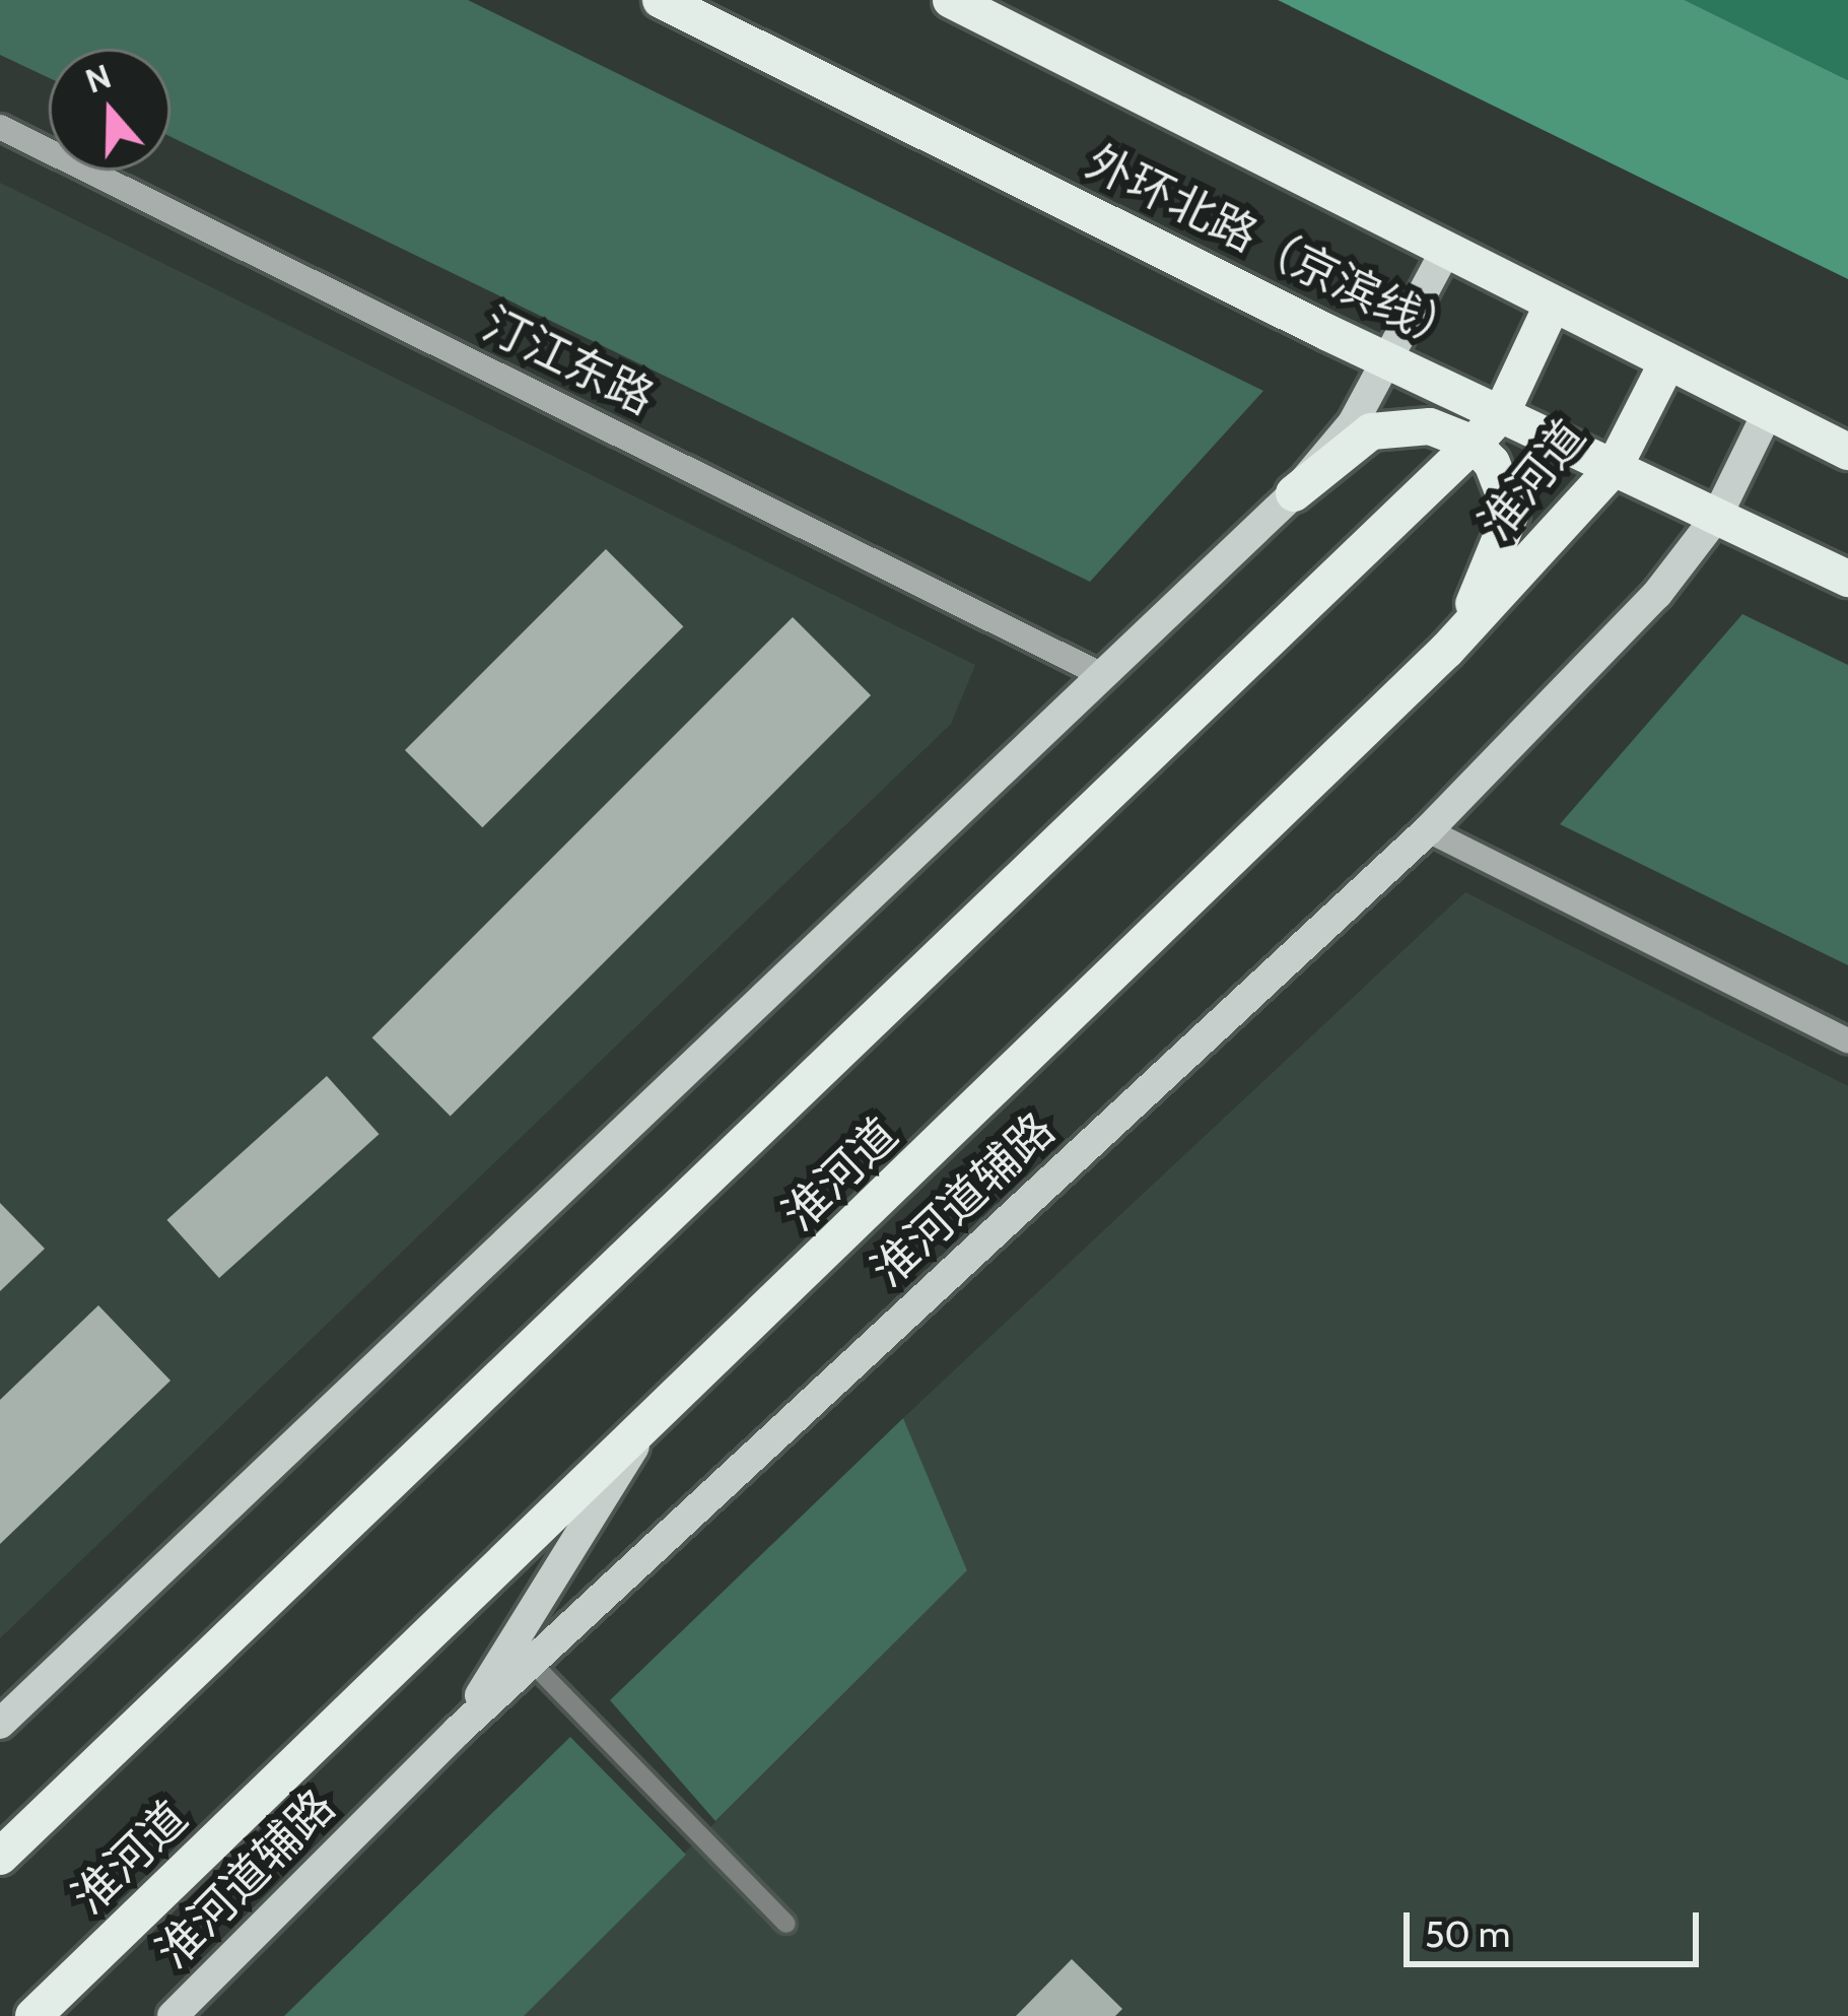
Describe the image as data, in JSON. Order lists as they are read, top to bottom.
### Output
{
  "streets": {
    "highway": ["外环北路（京滨线）", "淮河道"],
    "main road": ["淮河道辅路"],
    "street": ["汀江东路"]
  },
  "crossings": [
    ["外环北路（京滨线）", "淮河道"],
    ["外环北路（京滨线）", "淮河道辅路"]
  ],
  "scale_bar": "50 m",
  "north": "top"
}
